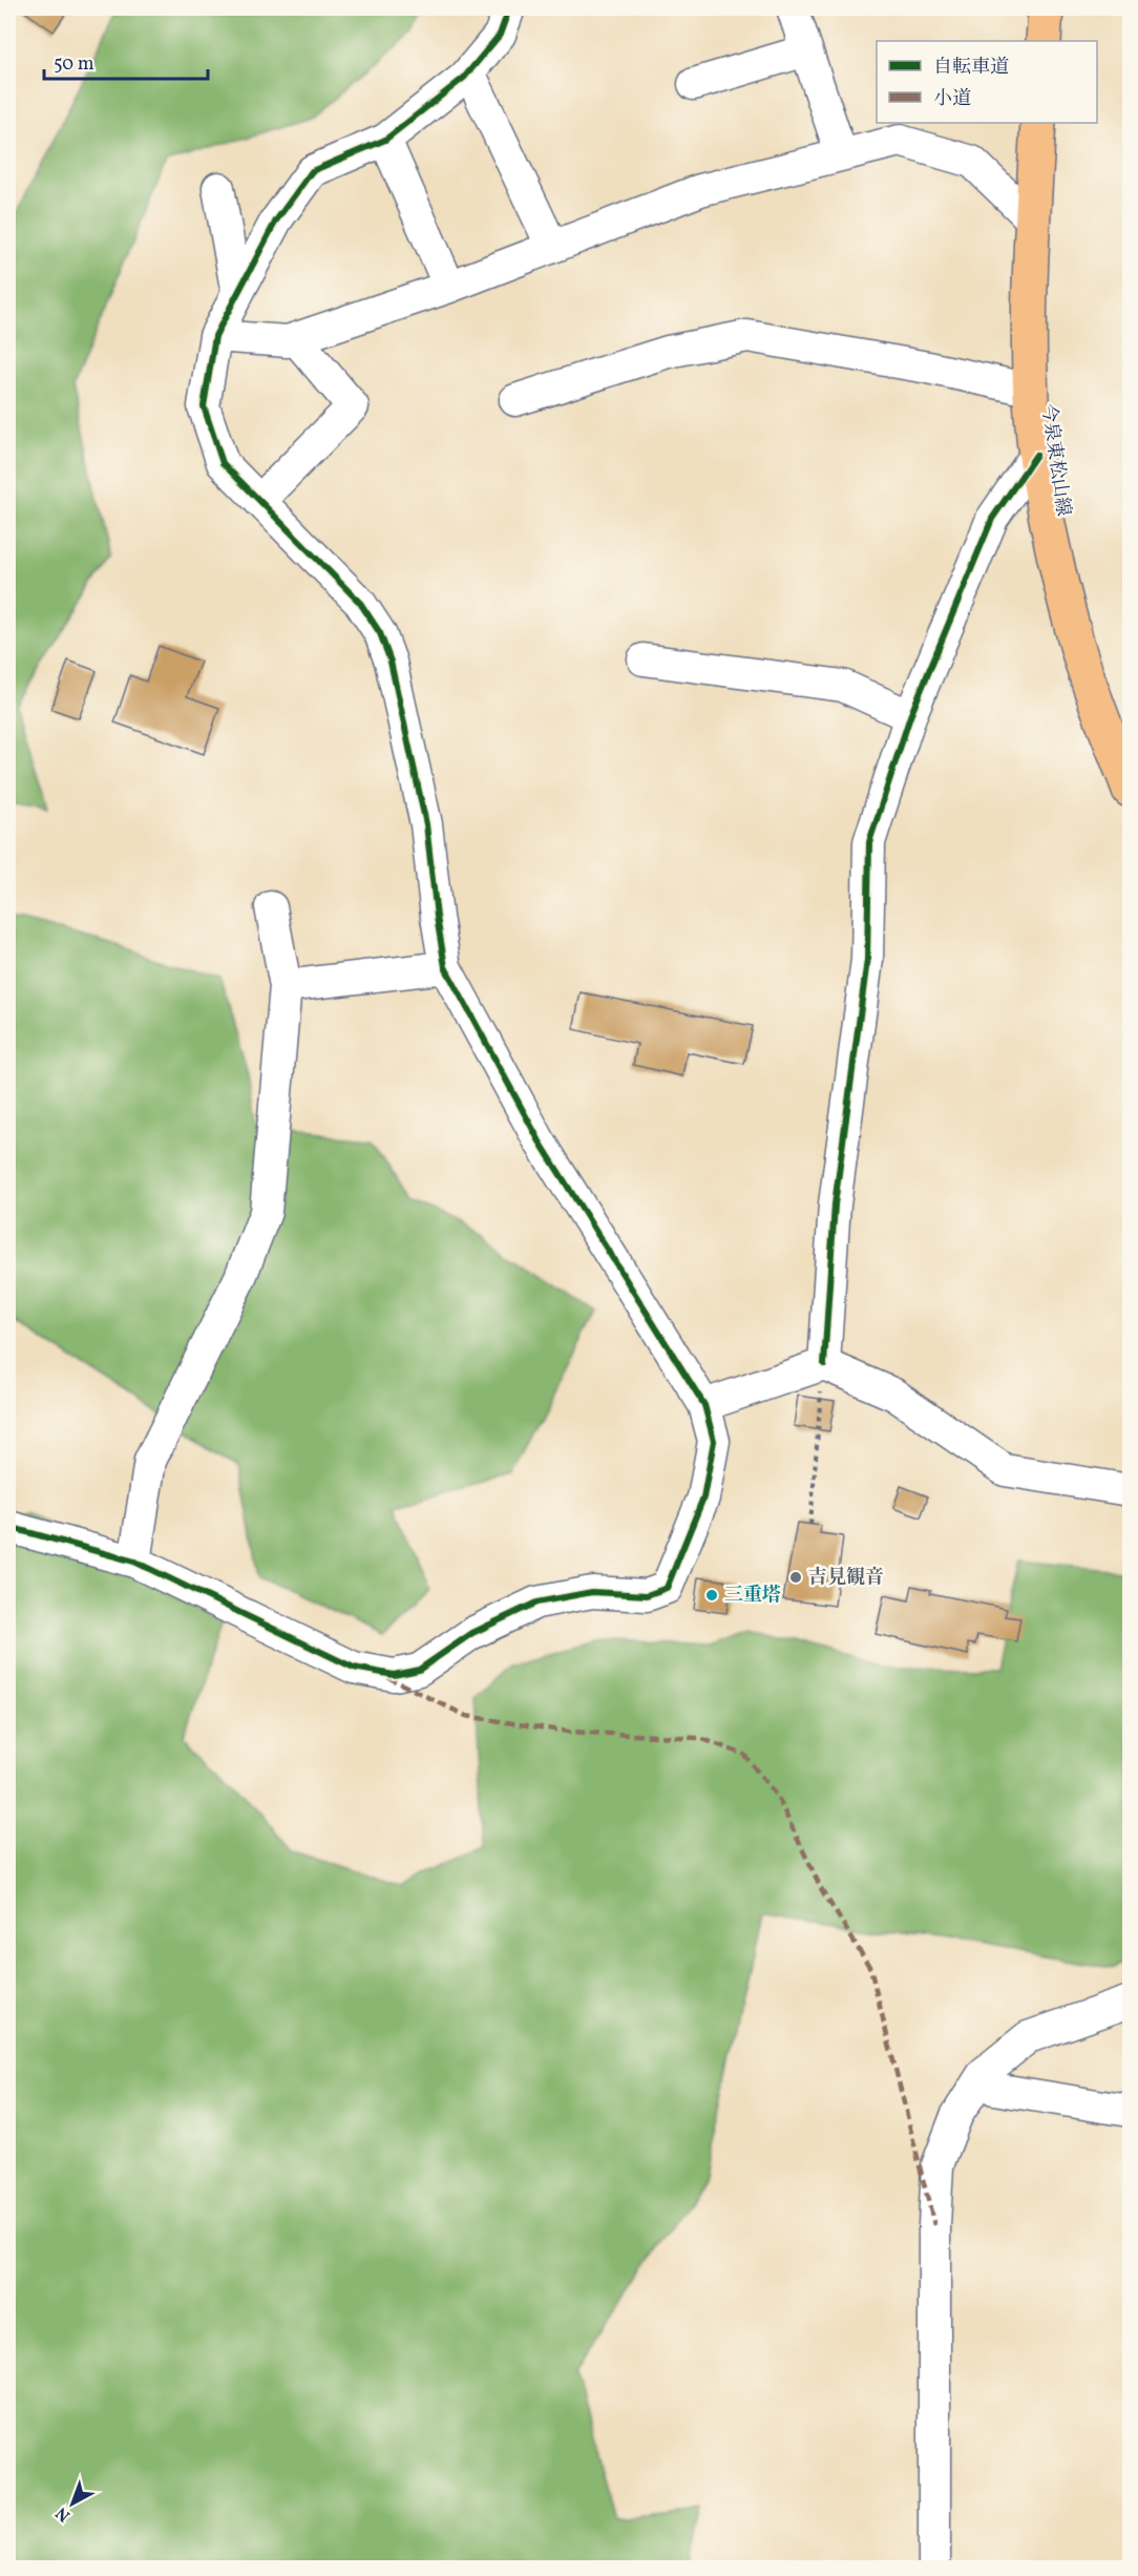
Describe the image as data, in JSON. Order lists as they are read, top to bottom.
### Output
{
  "streets": {
    "main road": ["今泉東松山線"]
  },
  "places": ["吉見観音", "三重塔"],
  "legend": ["自転車道", "小道"],
  "scale_bar": "50 m",
  "north": "bottom left"
}
